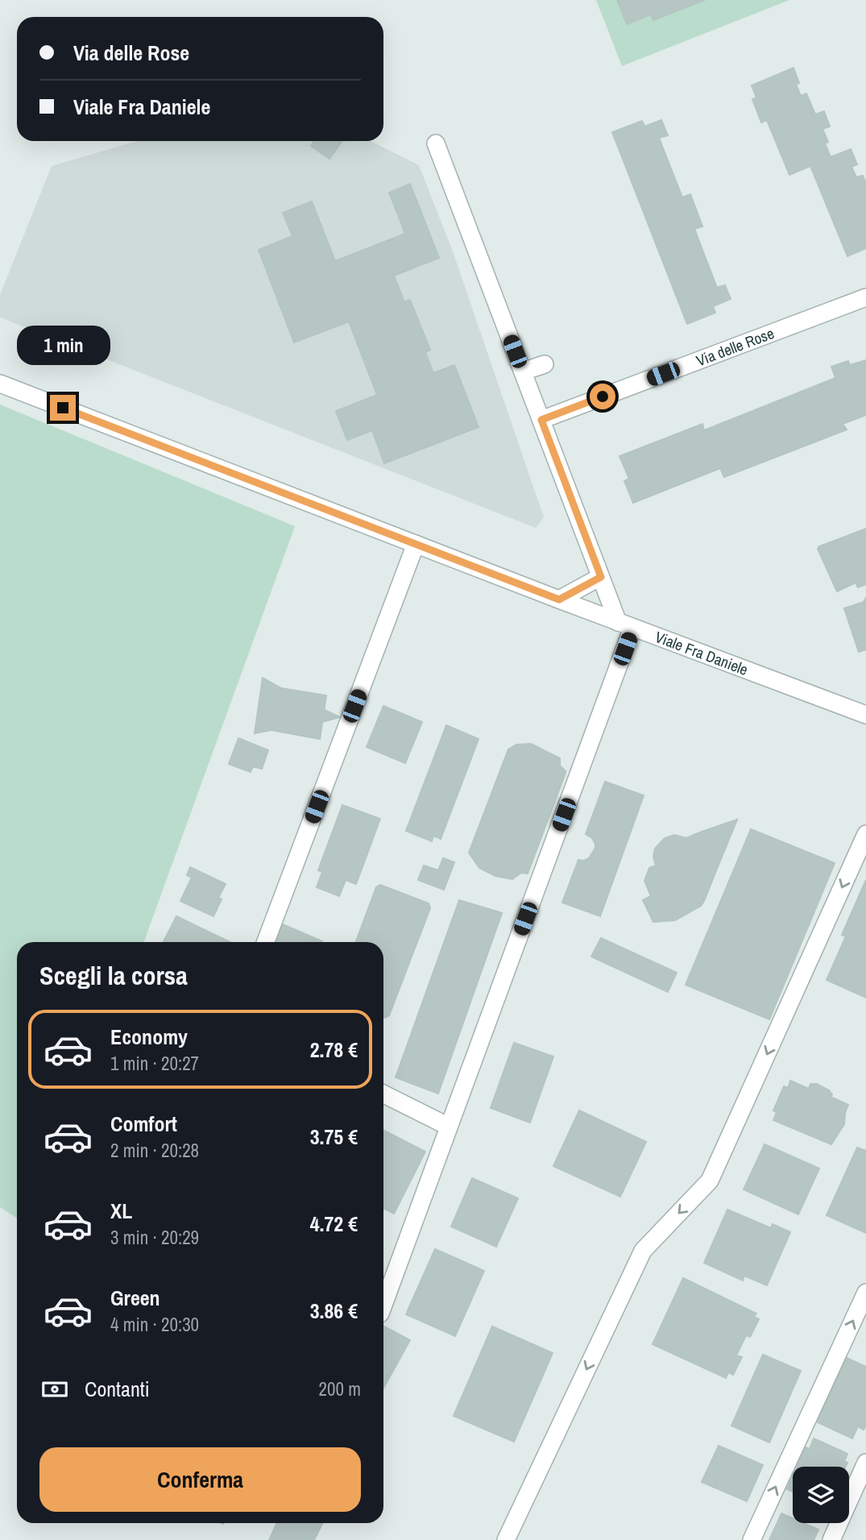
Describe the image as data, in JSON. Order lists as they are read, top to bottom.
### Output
{
  "streets": {
    "street": ["Via delle Rose", "Viale Fra Daniele"]
  },
  "page": {
    "banner": ["Via delle Rose", "Viale Fra Daniele"],
    "bubble": "1 min",
    "heading": "Scegli la corsa",
    "list": [
      {
        "name": "Economy",
        "note": "1 min · 20:27",
        "value": "2.78 €"
      },
      {
        "name": "Comfort",
        "note": "2 min · 20:28",
        "value": "3.75 €"
      },
      {
        "name": "XL",
        "note": "3 min · 20:29",
        "value": "4.72 €"
      },
      {
        "name": "Green",
        "note": "4 min · 20:30",
        "value": "3.86 €"
      }
    ],
    "pay": ["Contanti", "200 m"],
    "buttons": "Conferma"
  }
}
